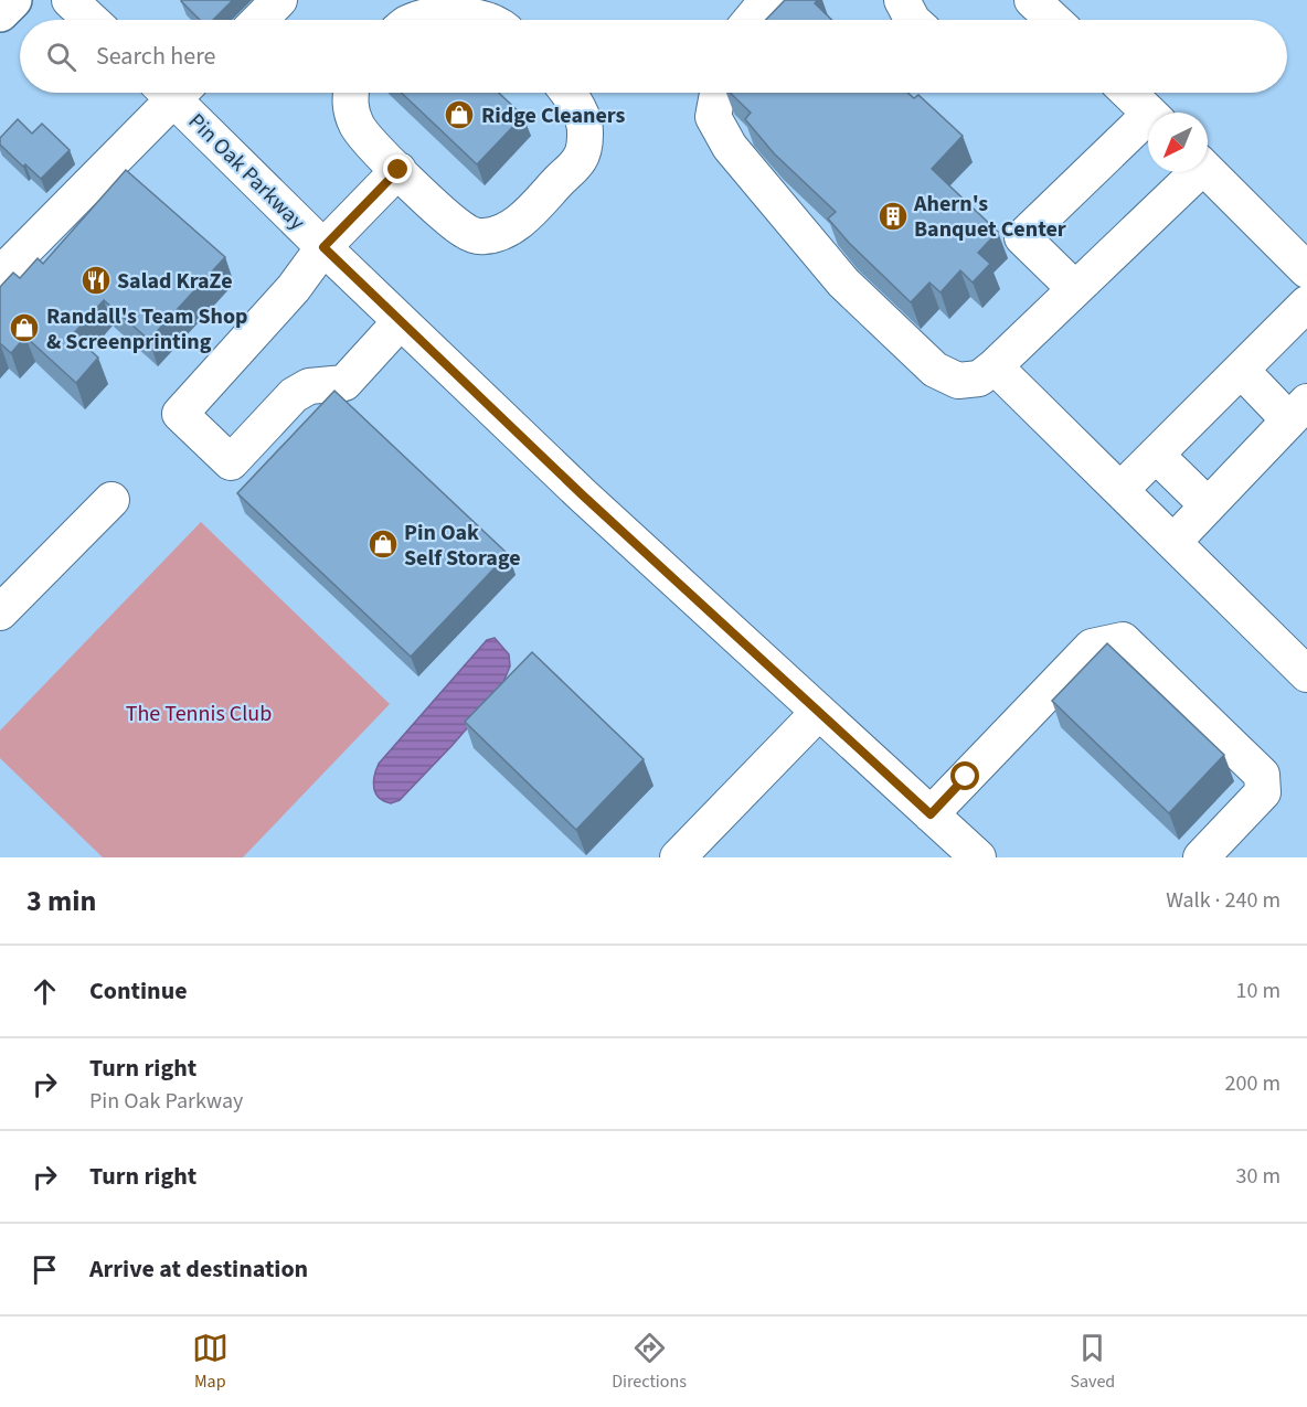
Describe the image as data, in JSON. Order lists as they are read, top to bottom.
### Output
{
  "streets": {
    "street": ["Pin Oak Parkway"]
  },
  "parks": ["The Tennis Club"],
  "places": {
    "shop": ["Ridge Cleaners", "Randall's Team Shop & Screenprinting", "Pin Oak Self Storage"],
    "building": ["Ahern's Banquet Center"],
    "restaurant": ["Salad KraZe"]
  },
  "north": "bottom left",
  "page": {
    "search": "Search here",
    "heading": ["3 min", "Walk · 240 m"],
    "list": [
      ["Continue", "10 m"],
      ["Turn right", "Pin Oak Parkway", "200 m"],
      ["Turn right", "30 m"],
      "Arrive at destination"
    ],
    "nav": ["Map", "Directions", "Saved"]
  }
}
